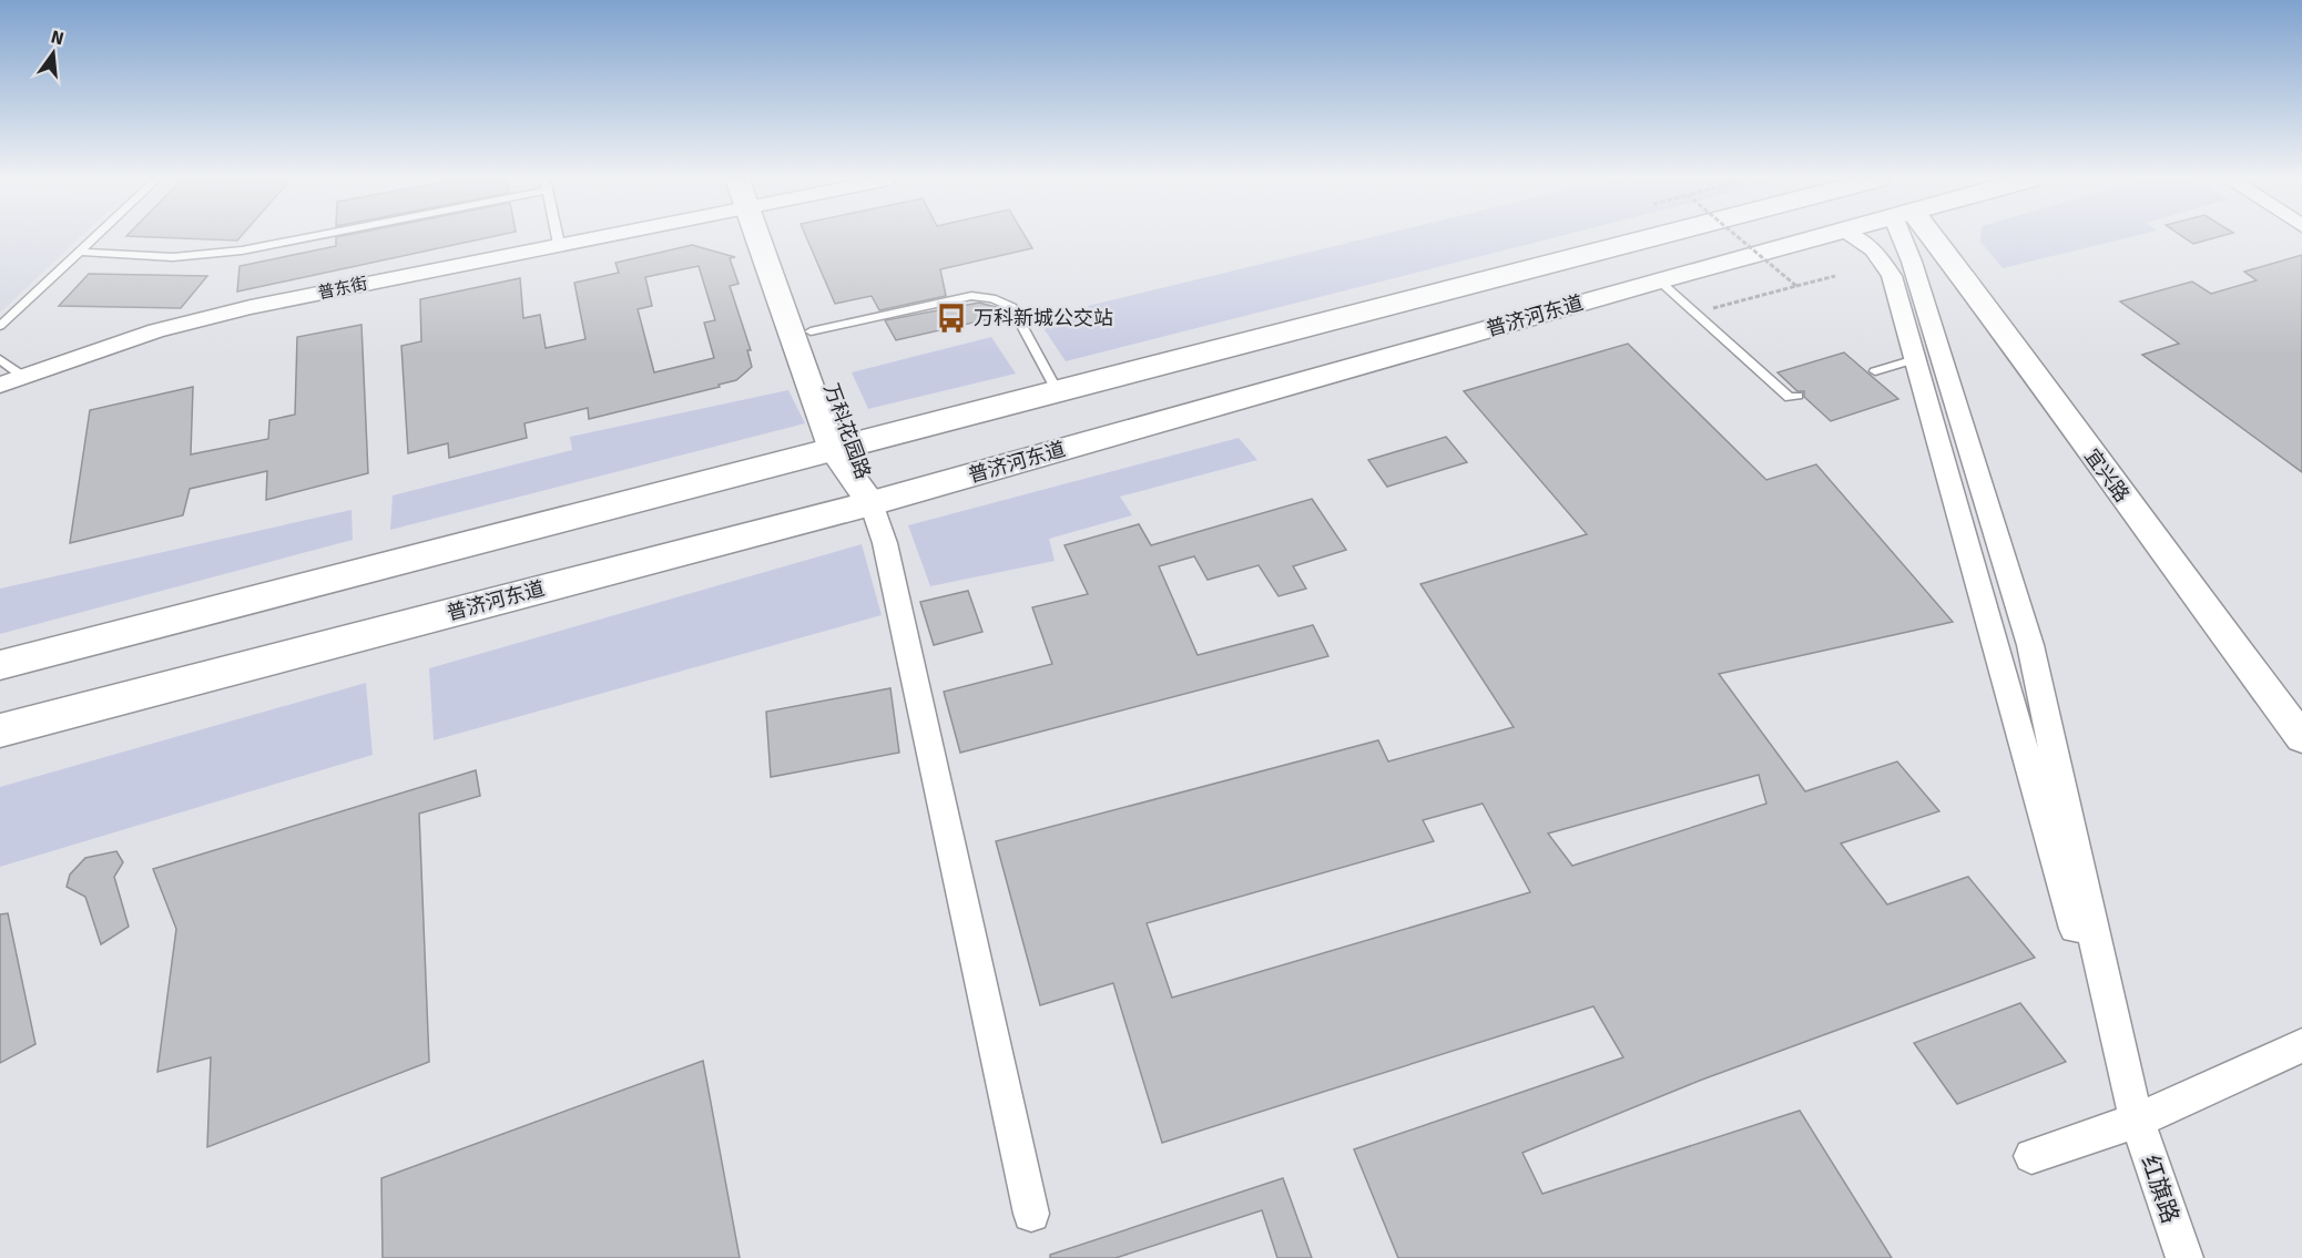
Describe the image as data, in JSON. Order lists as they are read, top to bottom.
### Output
{
  "streets": {
    "main road": ["普济河东道"],
    "street": [
      "普东街",
      "万科花园路",
      "宜兴路",
      "红旗路"
    ]
  },
  "crossings": [
    ["普济河东道", "万科花园路"]
  ],
  "places": {
    "bus stop": ["万科新城公交站"]
  },
  "north": "top"
}
